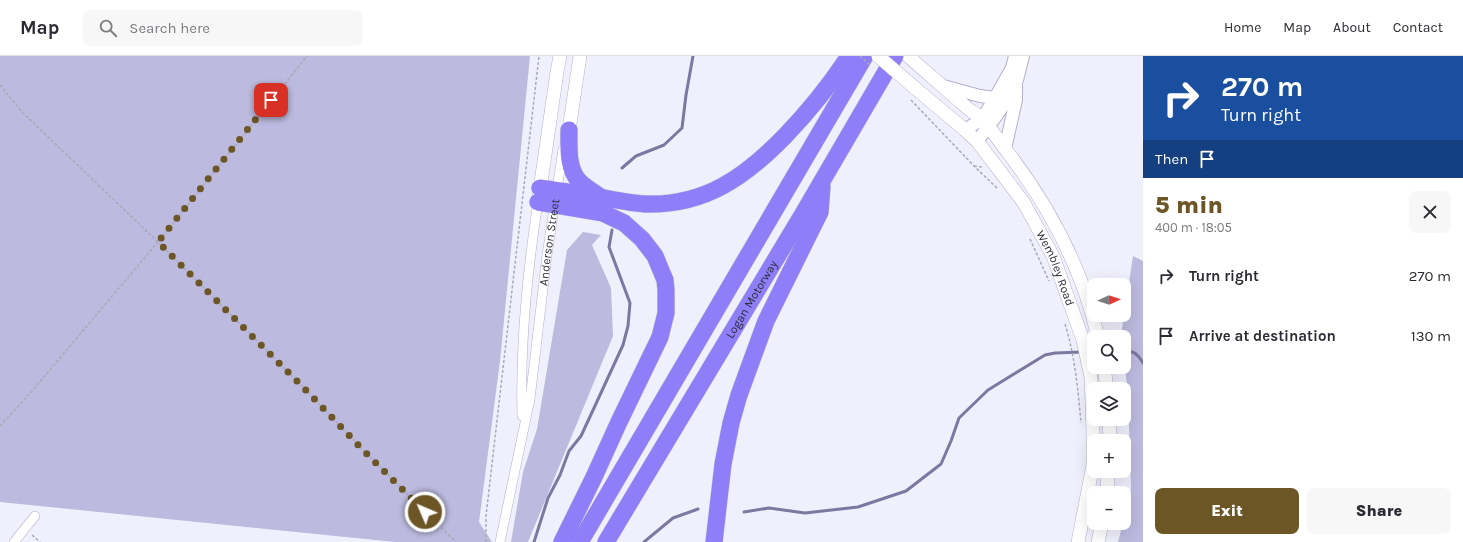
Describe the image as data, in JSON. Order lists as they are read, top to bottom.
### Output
{
  "streets": {
    "highway": ["Logan Motorway"],
    "main road": ["Anderson Street", "Wembley Road"]
  },
  "north": "right",
  "page": {
    "header": "Map",
    "search": "Search here",
    "nav": [
      "Home",
      "Map",
      "About",
      "Contact"
    ],
    "turn": ["270 m", "Turn right"],
    "then": "Then",
    "heading": ["5 min", "400 m · 18:05"],
    "list": [
      {
        "name": "Turn right",
        "value": "270 m"
      },
      {
        "name": "Arrive at destination",
        "value": "130 m"
      }
    ],
    "map_buttons": ["+", "−"],
    "buttons": ["Exit", "Share"]
  }
}
